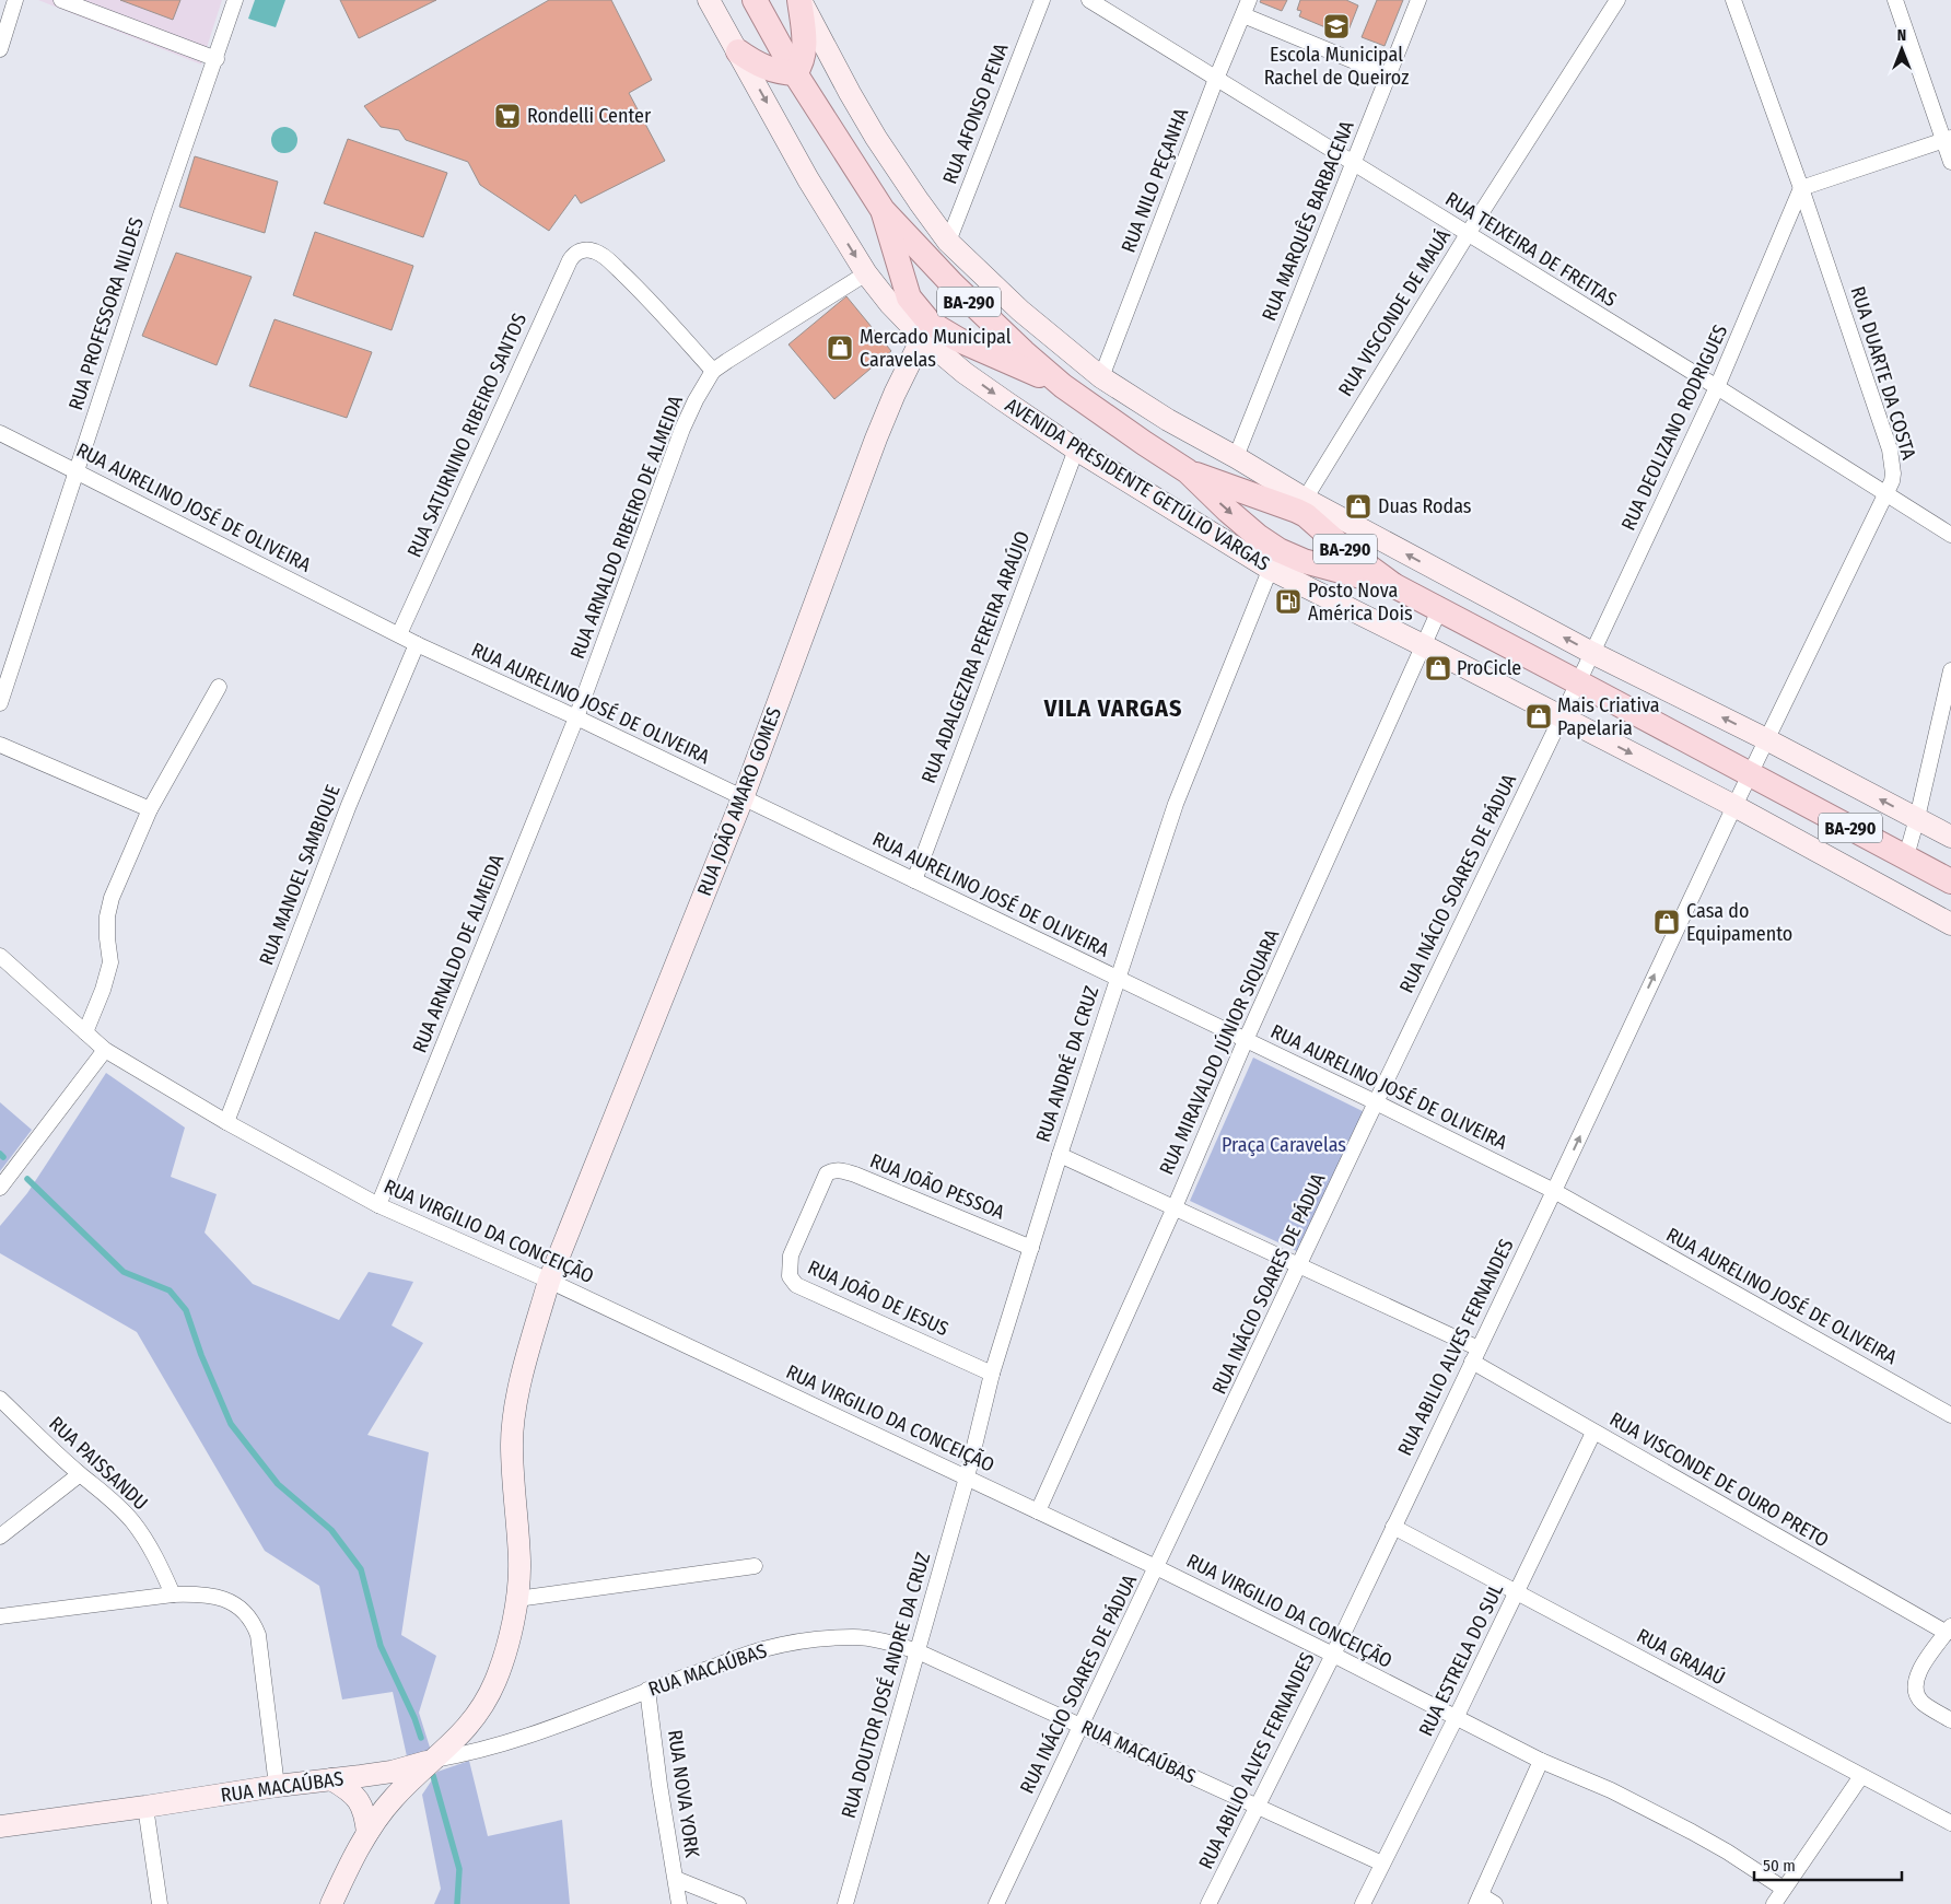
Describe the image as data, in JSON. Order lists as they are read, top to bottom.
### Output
{
  "streets": {
    "main road": ["BA-290", "AVENIDA PRESIDENTE GETÚLIO VARGAS"],
    "street": [
      "RUA AFONSO PENA",
      "RUA NILO PEÇANHA",
      "RUA MARQUÊS BARBACENA",
      "RUA TEIXEIRA DE FREITAS",
      "RUA VISCONDE DE MAUÁ",
      "RUA PROFESSORA NILDES",
      "RUA DUARTE DA COSTA",
      "RUA DEOLIZANO RODRIGUES",
      "RUA SATURNINO RIBEIRO SANTOS",
      "RUA AURELINO JOSÉ DE OLIVEIRA",
      "RUA ARNALDO RIBEIRO DE ALMEIDA",
      "RUA ADALGEZIRA PEREIRA ARAÚJO",
      "RUA JOÃO AMARO GOMES",
      "RUA MANOEL SAMBIQUE",
      "RUA INÁCIO SOARES DE PÁDUA",
      "RUA ARNALDO DE ALMEIDA",
      "RUA MIRAVALDO JÚNIOR SIQUARA",
      "RUA ANDRÉ DA CRUZ",
      "RUA JOÃO PESSOA",
      "RUA VIRGILIO DA CONCEIÇÃO",
      "RUA JOÃO DE JESUS",
      "RUA ABILIO ALVES FERNANDES",
      "RUA PAISSANDU",
      "RUA VISCONDE DE OURO PRETO",
      "RUA GRAJAÚ",
      "RUA ESTRELA DO SUL",
      "RUA MACAÚBAS",
      "RUA DOUTOR JOSÉ ANDRE DA CRUZ",
      "RUA NOVA YORK"
    ]
  },
  "crossings": [
    ["RUA AFONSO PENA", "AVENIDA PRESIDENTE GETÚLIO VARGAS"],
    ["RUA NILO PEÇANHA", "RUA TEIXEIRA DE FREITAS"],
    ["RUA NILO PEÇANHA", "AVENIDA PRESIDENTE GETÚLIO VARGAS"],
    ["RUA MARQUÊS BARBACENA", "RUA TEIXEIRA DE FREITAS"],
    ["RUA MARQUÊS BARBACENA", "AVENIDA PRESIDENTE GETÚLIO VARGAS"],
    ["RUA TEIXEIRA DE FREITAS", "RUA VISCONDE DE MAUÁ"],
    ["RUA TEIXEIRA DE FREITAS", "RUA DUARTE DA COSTA"],
    ["RUA TEIXEIRA DE FREITAS", "RUA DEOLIZANO RODRIGUES"],
    ["RUA VISCONDE DE MAUÁ", "AVENIDA PRESIDENTE GETÚLIO VARGAS"],
    ["RUA VISCONDE DE MAUÁ", "RUA ANDRÉ DA CRUZ"],
    ["RUA PROFESSORA NILDES", "RUA AURELINO JOSÉ DE OLIVEIRA"],
    ["RUA DUARTE DA COSTA", "RUA DEOLIZANO RODRIGUES"],
    ["RUA DUARTE DA COSTA", "AVENIDA PRESIDENTE GETÚLIO VARGAS"],
    ["RUA DUARTE DA COSTA", "RUA ABILIO ALVES FERNANDES"],
    ["RUA DEOLIZANO RODRIGUES", "AVENIDA PRESIDENTE GETÚLIO VARGAS"],
    ["RUA DEOLIZANO RODRIGUES", "RUA INÁCIO SOARES DE PÁDUA"],
    ["RUA SATURNINO RIBEIRO SANTOS", "RUA AURELINO JOSÉ DE OLIVEIRA"],
    ["RUA SATURNINO RIBEIRO SANTOS", "RUA ARNALDO RIBEIRO DE ALMEIDA"],
    ["AVENIDA PRESIDENTE GETÚLIO VARGAS", "RUA ARNALDO RIBEIRO DE ALMEIDA"],
    ["AVENIDA PRESIDENTE GETÚLIO VARGAS", "RUA ADALGEZIRA PEREIRA ARAÚJO"],
    ["AVENIDA PRESIDENTE GETÚLIO VARGAS", "RUA JOÃO AMARO GOMES"],
    ["AVENIDA PRESIDENTE GETÚLIO VARGAS", "RUA INÁCIO SOARES DE PÁDUA"],
    ["AVENIDA PRESIDENTE GETÚLIO VARGAS", "RUA MIRAVALDO JÚNIOR SIQUARA"],
    ["AVENIDA PRESIDENTE GETÚLIO VARGAS", "RUA ANDRÉ DA CRUZ"],
    ["AVENIDA PRESIDENTE GETÚLIO VARGAS", "RUA ABILIO ALVES FERNANDES"],
    ["RUA AURELINO JOSÉ DE OLIVEIRA", "RUA ARNALDO RIBEIRO DE ALMEIDA"],
    ["RUA AURELINO JOSÉ DE OLIVEIRA", "RUA ADALGEZIRA PEREIRA ARAÚJO"],
    ["RUA AURELINO JOSÉ DE OLIVEIRA", "RUA JOÃO AMARO GOMES"],
    ["RUA AURELINO JOSÉ DE OLIVEIRA", "RUA MANOEL SAMBIQUE"],
    ["RUA AURELINO JOSÉ DE OLIVEIRA", "RUA INÁCIO SOARES DE PÁDUA"],
    ["RUA AURELINO JOSÉ DE OLIVEIRA", "RUA ARNALDO DE ALMEIDA"],
    ["RUA AURELINO JOSÉ DE OLIVEIRA", "RUA MIRAVALDO JÚNIOR SIQUARA"],
    ["RUA AURELINO JOSÉ DE OLIVEIRA", "RUA ANDRÉ DA CRUZ"],
    ["RUA AURELINO JOSÉ DE OLIVEIRA", "RUA ABILIO ALVES FERNANDES"],
    ["RUA ARNALDO RIBEIRO DE ALMEIDA", "RUA ARNALDO DE ALMEIDA"],
    ["RUA JOÃO AMARO GOMES", "RUA VIRGILIO DA CONCEIÇÃO"],
    ["RUA JOÃO AMARO GOMES", "RUA MACAÚBAS"],
    ["RUA MANOEL SAMBIQUE", "RUA VIRGILIO DA CONCEIÇÃO"],
    ["RUA INÁCIO SOARES DE PÁDUA", "RUA VIRGILIO DA CONCEIÇÃO"],
    ["RUA INÁCIO SOARES DE PÁDUA", "RUA VISCONDE DE OURO PRETO"],
    ["RUA INÁCIO SOARES DE PÁDUA", "RUA MACAÚBAS"],
    ["RUA ARNALDO DE ALMEIDA", "RUA VIRGILIO DA CONCEIÇÃO"],
    ["RUA MIRAVALDO JÚNIOR SIQUARA", "RUA VIRGILIO DA CONCEIÇÃO"],
    ["RUA MIRAVALDO JÚNIOR SIQUARA", "RUA VISCONDE DE OURO PRETO"],
    ["RUA ANDRÉ DA CRUZ", "RUA JOÃO PESSOA"],
    ["RUA ANDRÉ DA CRUZ", "RUA VIRGILIO DA CONCEIÇÃO"],
    ["RUA ANDRÉ DA CRUZ", "RUA JOÃO DE JESUS"],
    ["RUA ANDRÉ DA CRUZ", "RUA VISCONDE DE OURO PRETO"],
    ["RUA ANDRÉ DA CRUZ", "RUA DOUTOR JOSÉ ANDRE DA CRUZ"],
    ["RUA JOÃO PESSOA", "RUA JOÃO DE JESUS"],
    ["RUA VIRGILIO DA CONCEIÇÃO", "RUA ABILIO ALVES FERNANDES"],
    ["RUA VIRGILIO DA CONCEIÇÃO", "RUA ESTRELA DO SUL"],
    ["RUA VIRGILIO DA CONCEIÇÃO", "RUA DOUTOR JOSÉ ANDRE DA CRUZ"],
    ["RUA ABILIO ALVES FERNANDES", "RUA VISCONDE DE OURO PRETO"],
    ["RUA ABILIO ALVES FERNANDES", "RUA GRAJAÚ"],
    ["RUA ABILIO ALVES FERNANDES", "RUA MACAÚBAS"],
    ["RUA VISCONDE DE OURO PRETO", "RUA ESTRELA DO SUL"],
    ["RUA GRAJAÚ", "RUA ESTRELA DO SUL"],
    ["RUA ESTRELA DO SUL", "RUA MACAÚBAS"],
    ["RUA MACAÚBAS", "RUA DOUTOR JOSÉ ANDRE DA CRUZ"],
    ["RUA MACAÚBAS", "RUA NOVA YORK"]
  ],
  "districts": ["VILA VARGAS"],
  "parks": ["Praça Caravelas"],
  "places": {
    "school or university": ["Escola Municipal Rachel de Queiroz"],
    "supermarket": ["Rondelli Center"],
    "shop": [
      "Mercado Municipal Caravelas",
      "Duas Rodas",
      "ProCicle",
      "Mais Criativa Papelaria",
      "Casa do Equipamento"
    ],
    "fuel station": ["Posto Nova América Dois"]
  },
  "scale_bar": "50 m",
  "north": "top"
}
